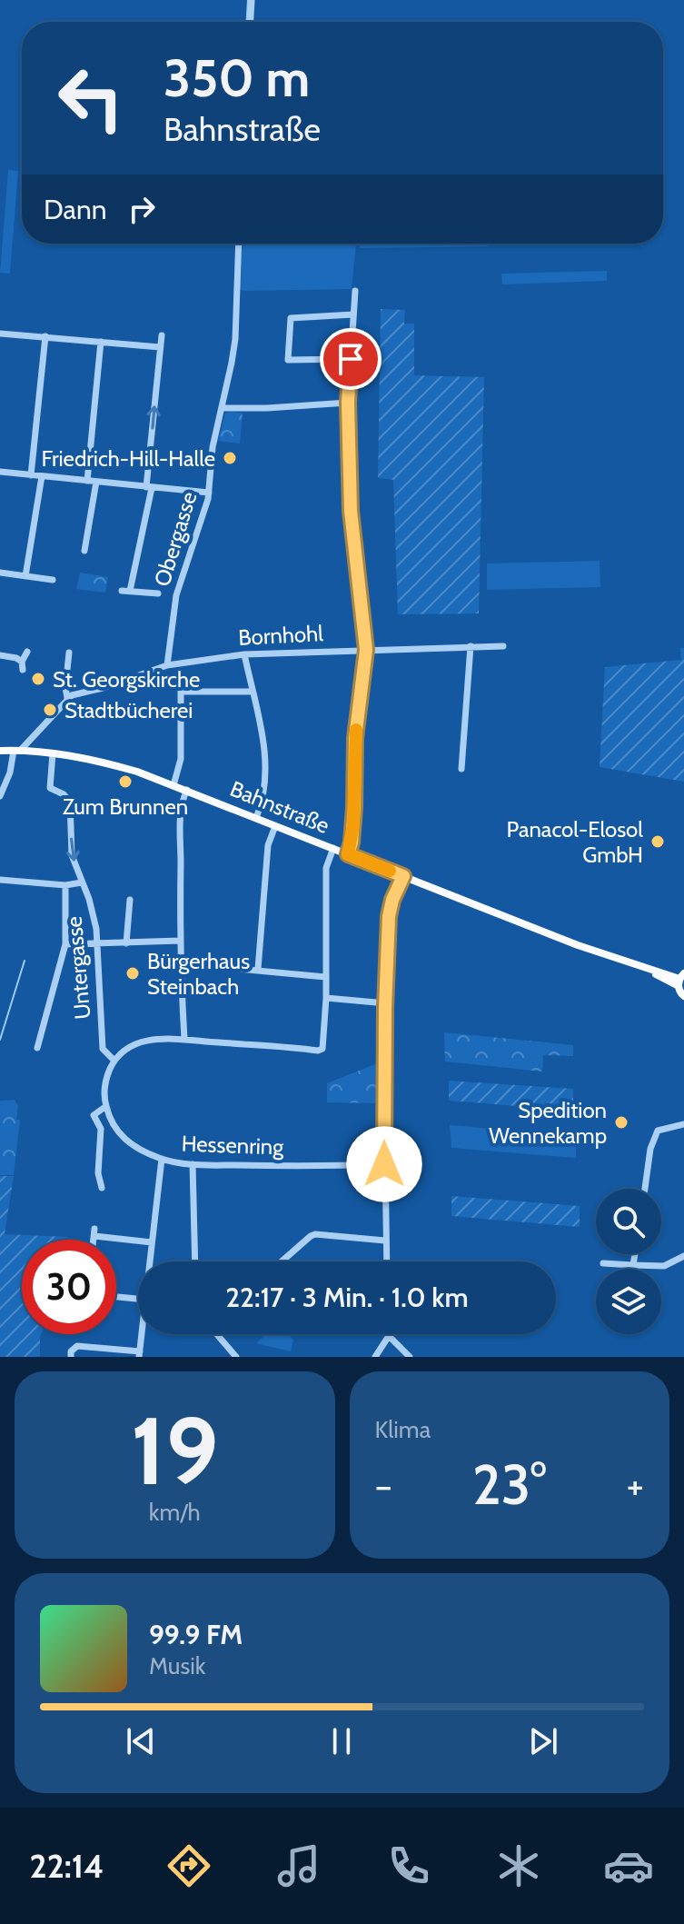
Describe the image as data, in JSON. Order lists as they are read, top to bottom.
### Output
{
  "streets": {
    "main road": ["Bahnstraße"],
    "street": [
      "Obergasse",
      "Bornhohl",
      "Untergasse",
      "Hessenring"
    ]
  },
  "crossings": [
    ["Obergasse", "Bornhohl"],
    ["Bahnstraße", "Untergasse"],
    ["Untergasse", "Hessenring"]
  ],
  "one_way": ["Untergasse"],
  "places": [
    "Friedrich-Hill-Halle",
    "St. Georgskirche",
    "Stadtbücherei",
    "Zum Brunnen",
    "Panacol-Elosol GmbH",
    "Bürgerhaus Steinbach",
    "Spedition Wennekamp"
  ],
  "page": {
    "turn": ["350 m", "Bahnstraße"],
    "then": "Dann",
    "limit": "30",
    "trip": "22:17 · 3 Min. · 1.0 km",
    "tile": [
      ["19", "km/h"],
      "Klima"
    ],
    "heat": ["−", "23°", "+"],
    "song": ["99.9 FM", "Musik"],
    "tabs": "22:14"
  }
}
